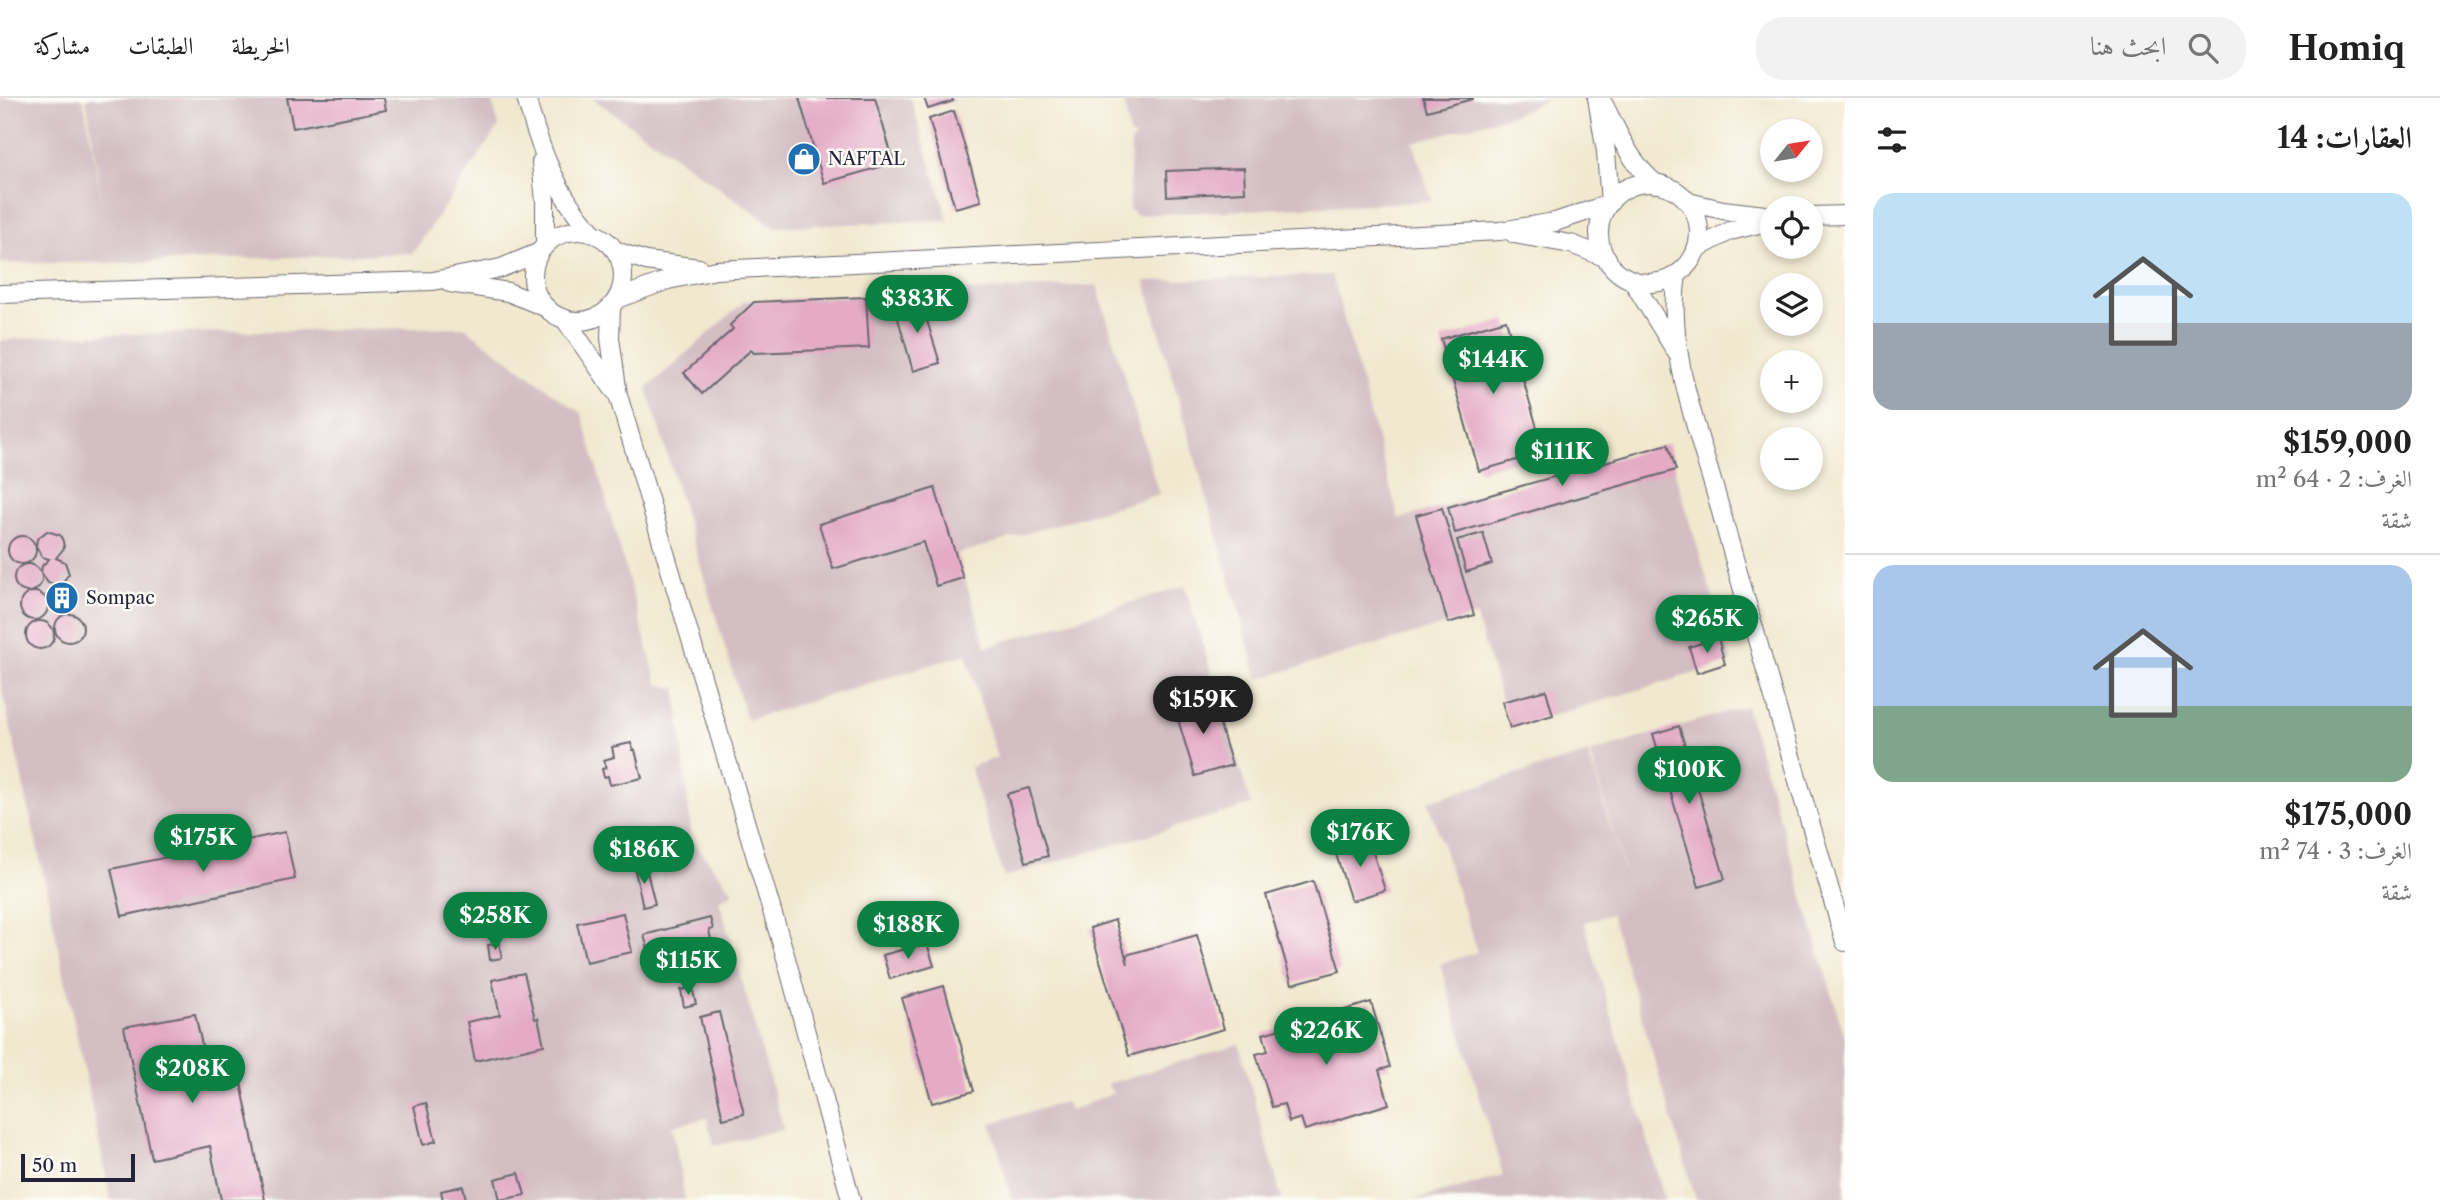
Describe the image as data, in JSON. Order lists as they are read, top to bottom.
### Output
{
  "places": {
    "shop": ["NAFTAL"],
    "building": ["Sompac"]
  },
  "scale_bar": "50 m",
  "north": "top right",
  "page": {
    "header": "Homiq",
    "search": "ابحث هنا",
    "nav": ["الخريطة", "الطبقات", "مشاركة"],
    "heading": "العقارات: 14",
    "map_buttons": ["+", "−"],
    "list": [
      {
        "name": "$159,000",
        "note": "الغرف: 2 · 64 m² · شقة"
      },
      {
        "name": "$175,000",
        "note": "الغرف: 3 · 74 m² · شقة"
      }
    ],
    "price": [
      "$383K",
      "$144K",
      "$111K",
      "$265K",
      "$159K",
      "$100K",
      "$176K",
      "$175K",
      "$186K",
      "$258K",
      "$188K",
      "$115K",
      "$226K",
      "$208K"
    ],
    "scale": "50 m"
  }
}
